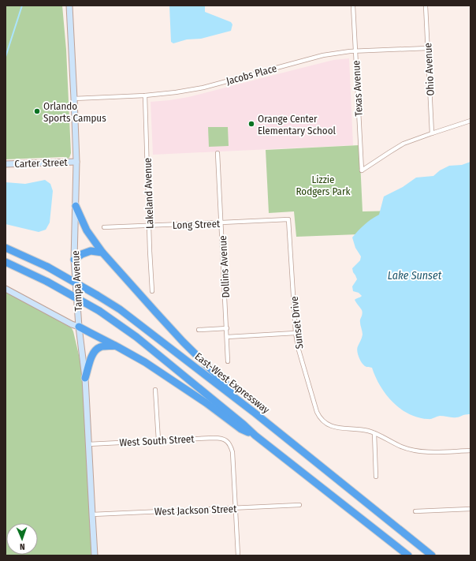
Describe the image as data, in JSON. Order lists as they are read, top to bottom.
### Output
{
  "streets": {
    "highway": ["East-West Expressway"],
    "street": [
      "Ohio Avenue",
      "Jacobs Place",
      "Texas Avenue",
      "Carter Street",
      "Lakeland Avenue",
      "Long Street",
      "Dollins Avenue",
      "Tampa Avenue",
      "Sunset Drive",
      "West South Street",
      "West Jackson Street"
    ]
  },
  "crossings": [
    ["Ohio Avenue", "Jacobs Place"],
    ["Ohio Avenue", "Texas Avenue"],
    ["Jacobs Place", "Texas Avenue"],
    ["Jacobs Place", "Lakeland Avenue"],
    ["Jacobs Place", "Tampa Avenue"],
    ["Carter Street", "Tampa Avenue"],
    ["Lakeland Avenue", "Long Street"],
    ["Long Street", "Dollins Avenue"],
    ["Long Street", "Sunset Drive"],
    ["Tampa Avenue", "West South Street"],
    ["Tampa Avenue", "West Jackson Street"],
    ["West South Street", "West Jackson Street"]
  ],
  "water": ["Lake Sunset"],
  "parks": ["Lizzie Rodgers Park"],
  "places": ["Orlando Sports Campus", "Orange Center Elementary School"],
  "north": "bottom"
}
